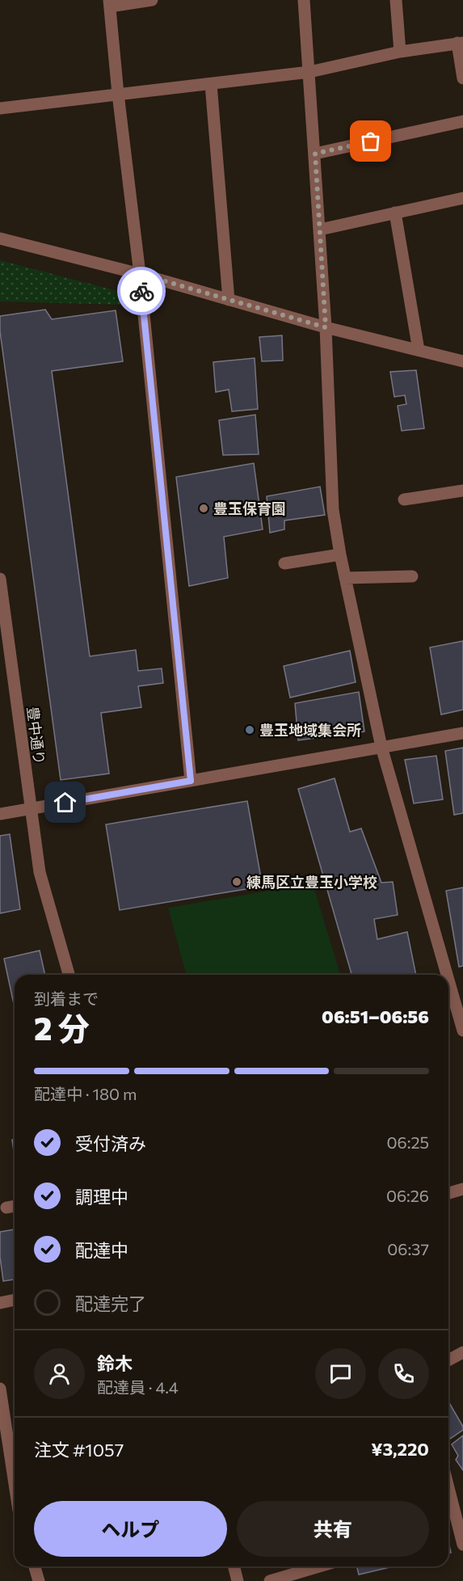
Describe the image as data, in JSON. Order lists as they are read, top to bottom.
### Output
{
  "streets": {
    "street": ["豊中通り"]
  },
  "places": ["豊玉保育園", "豊玉地域集会所", "練馬区立豊玉小学校"],
  "page": {
    "heading": ["2 分", "到着まで", "06:51–06:56"],
    "panel": [
      "鈴木",
      "配達員 · 4.4",
      "注文 #1057",
      "¥3,220"
    ],
    "bar": "配達中 · 180 m",
    "list": [
      ["受付済み", "06:25"],
      ["調理中", "06:26"],
      ["配達中", "06:37"],
      "配達完了"
    ],
    "buttons": ["ヘルプ", "共有"]
  }
}
